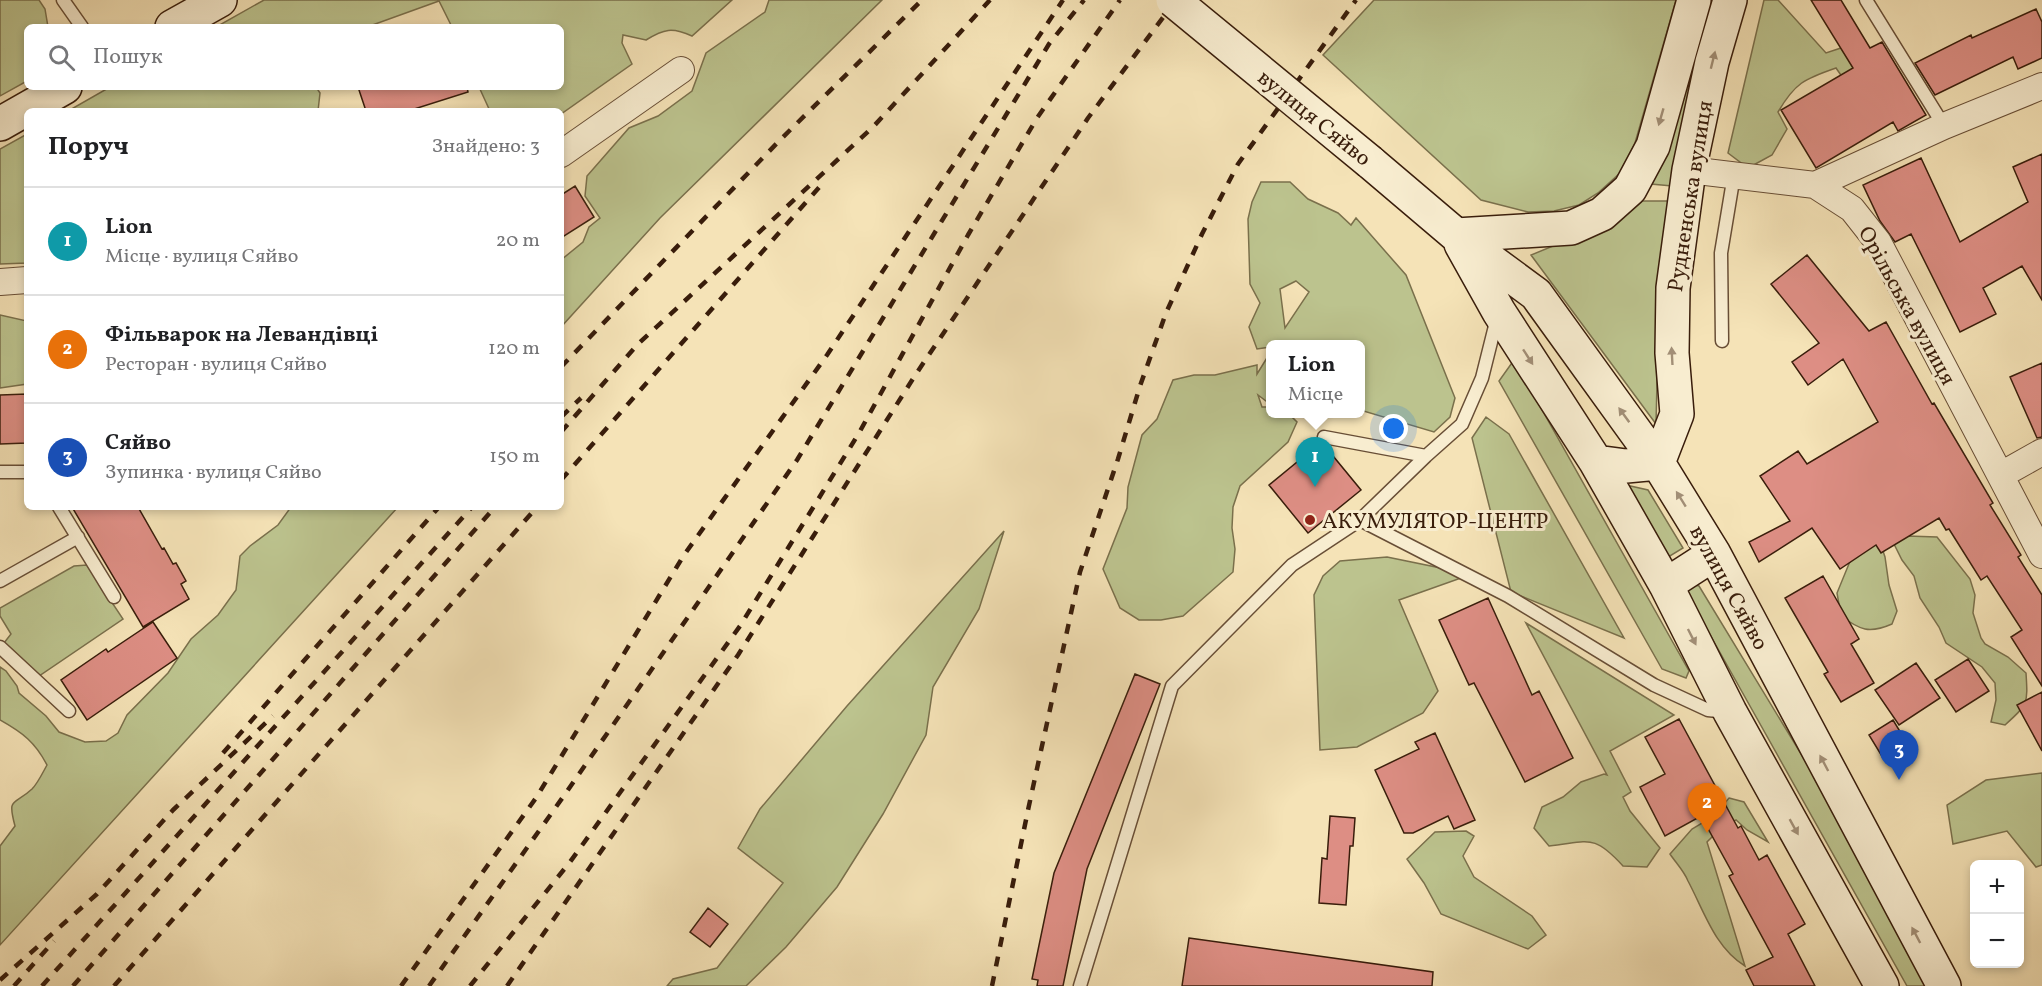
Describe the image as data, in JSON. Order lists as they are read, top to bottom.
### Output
{
  "streets": {
    "main road": ["вулиця Сяйво", "Рудненська вулиця"],
    "street": ["Орільська вулиця"]
  },
  "crossings": [
    ["вулиця Сяйво", "Рудненська вулиця"],
    ["Рудненська вулиця", "Орільська вулиця"]
  ],
  "places": ["АКУМУЛЯТОР-ЦЕНТР"],
  "page": {
    "search": "Пошук",
    "heading": ["Поруч", "Знайдено: 3"],
    "list": [
      {
        "mark": "1",
        "name": "Lion",
        "note": "Місце · вулиця Сяйво",
        "value": "20 m"
      },
      {
        "mark": "2",
        "name": "Фільварок на Левандівці",
        "note": "Ресторан · вулиця Сяйво",
        "value": "120 m"
      },
      {
        "mark": "3",
        "name": "Сяйво",
        "note": "Зупинка · вулиця Сяйво",
        "value": "150 m"
      }
    ],
    "popup": ["Lion", "Місце"],
    "pins": ["1", "3", "2"],
    "map_buttons": ["+", "−"]
  }
}
